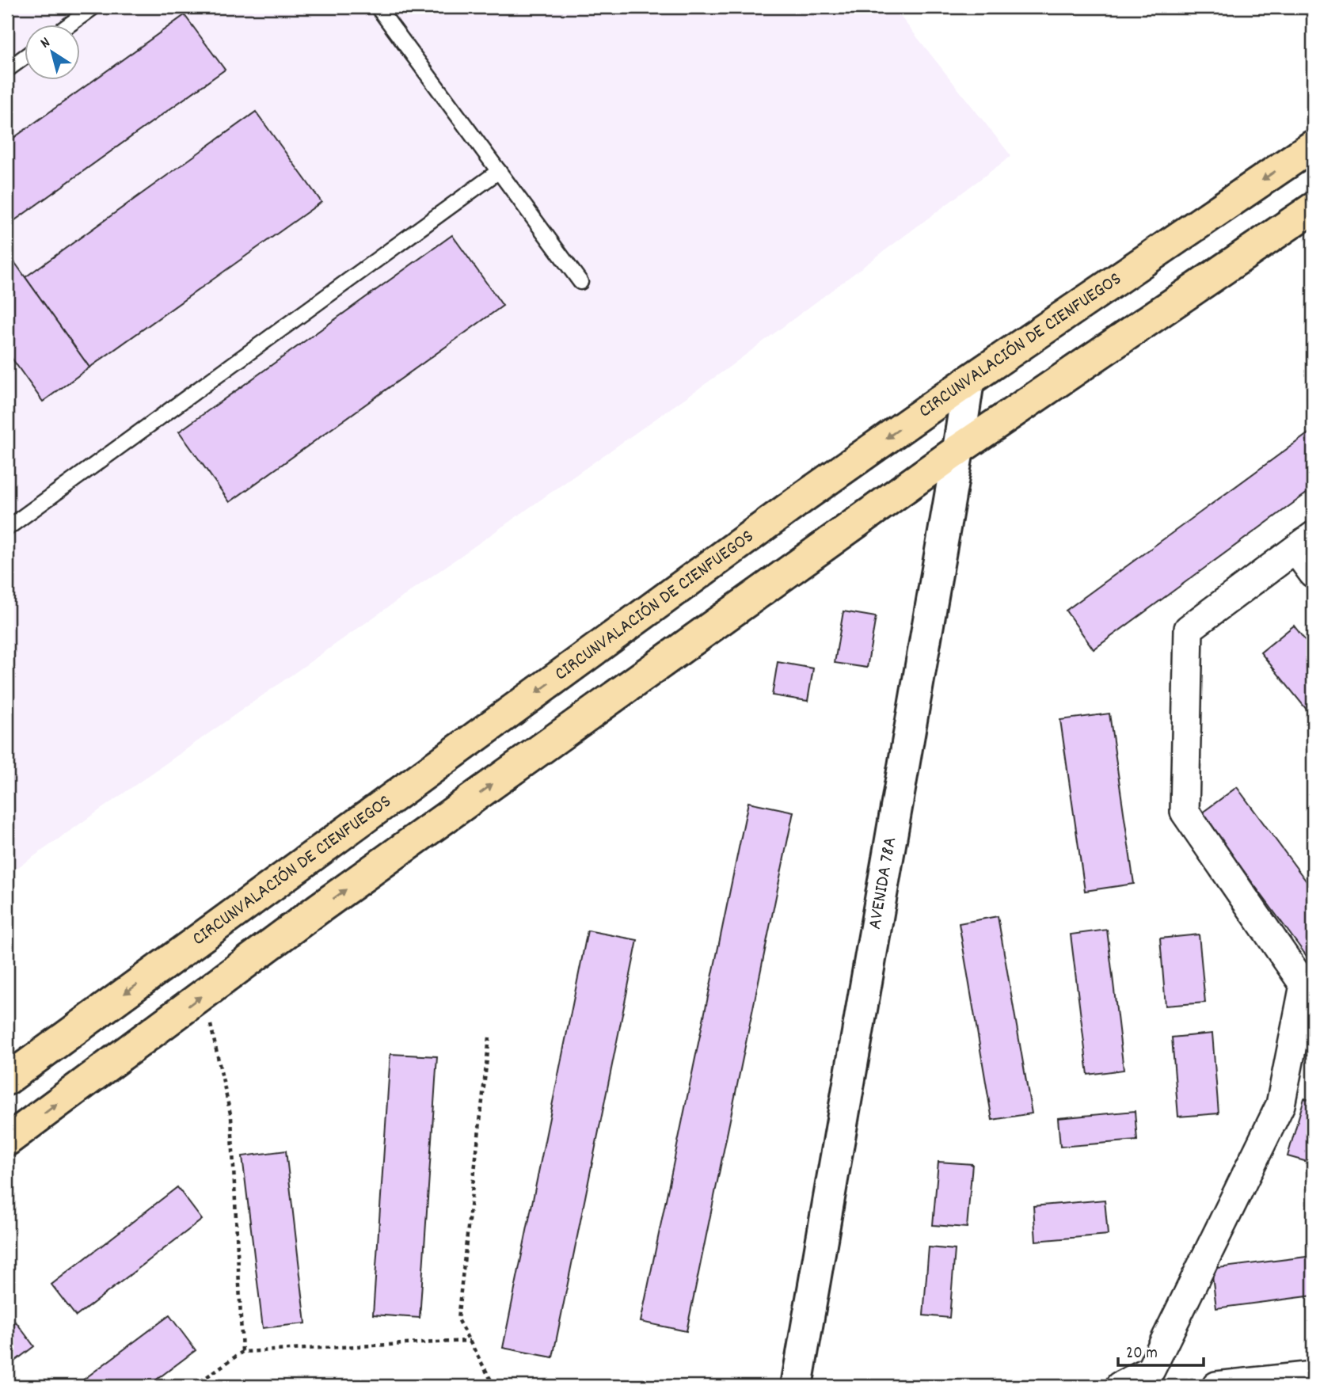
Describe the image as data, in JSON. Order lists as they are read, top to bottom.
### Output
{
  "streets": {
    "highway": ["CIRCUNVALACIÓN DE CIENFUEGOS"],
    "street": ["AVENIDA 78A"]
  },
  "crossings": [
    ["CIRCUNVALACIÓN DE CIENFUEGOS", "AVENIDA 78A"]
  ],
  "scale_bar": "20 m",
  "north": "top left"
}
